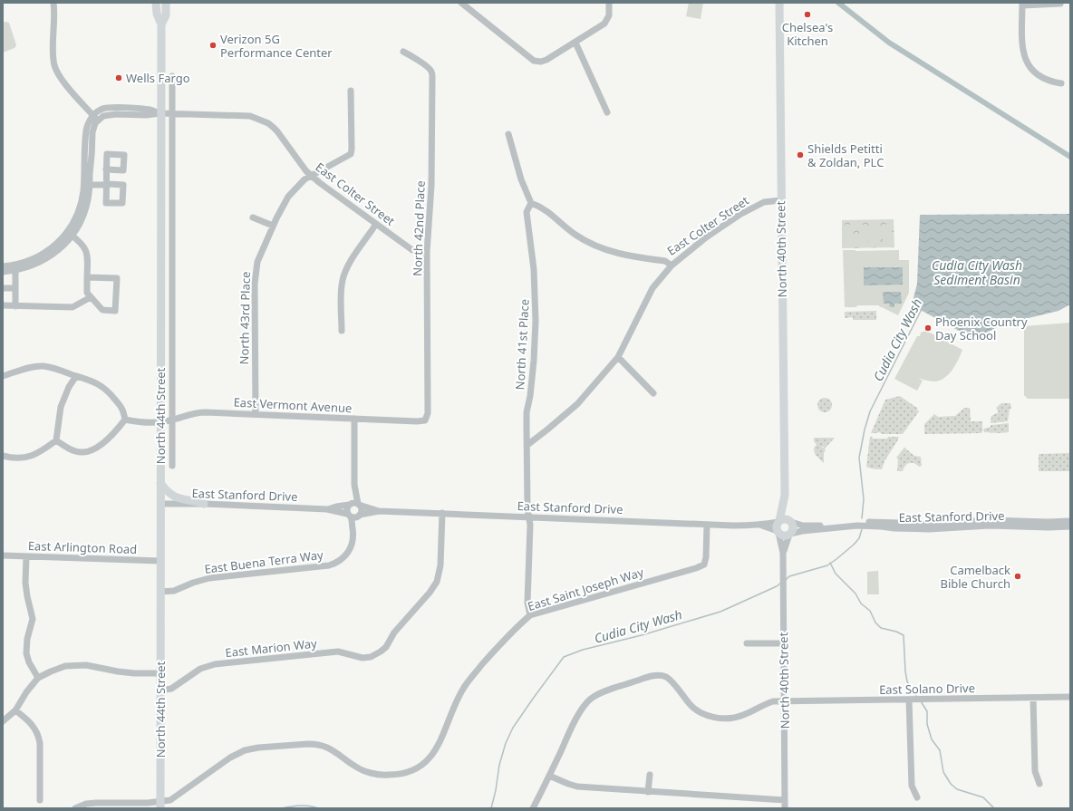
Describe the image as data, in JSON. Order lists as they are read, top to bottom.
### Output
{
  "streets": {
    "main road": ["North 40th Street", "North 44th Street"],
    "street": [
      "East Colter Street",
      "North 42nd Place",
      "North 43rd Place",
      "North 41st Place",
      "East Vermont Avenue",
      "East Stanford Drive",
      "East Arlington Road",
      "East Buena Terra Way",
      "East Saint Joseph Way",
      "East Marion Way",
      "East Solano Drive"
    ]
  },
  "crossings": [
    ["East Colter Street", "North 42nd Place"],
    ["East Colter Street", "North 40th Street"],
    ["East Colter Street", "North 43rd Place"],
    ["East Colter Street", "North 41st Place"],
    ["East Colter Street", "North 44th Street"],
    ["North 42nd Place", "East Vermont Avenue"],
    ["North 40th Street", "East Stanford Drive"],
    ["North 40th Street", "East Solano Drive"],
    ["North 43rd Place", "East Vermont Avenue"],
    ["North 41st Place", "East Stanford Drive"],
    ["North 41st Place", "East Saint Joseph Way"],
    ["East Vermont Avenue", "North 44th Street"],
    ["North 44th Street", "East Stanford Drive"],
    ["North 44th Street", "East Arlington Road"],
    ["North 44th Street", "East Buena Terra Way"],
    ["North 44th Street", "East Saint Joseph Way"],
    ["North 44th Street", "East Marion Way"],
    ["East Stanford Drive", "East Saint Joseph Way"],
    ["East Stanford Drive", "East Marion Way"]
  ],
  "water": ["Cudia City Wash Sediment Basin", "Cudia City Wash"],
  "places": [
    "Chelsea's Kitchen",
    "Verizon 5G Performance Center",
    "Wells Fargo",
    "Shields Petitti & Zoldan, PLC",
    "Phoenix Country Day School",
    "Camelback Bible Church"
  ]
}
